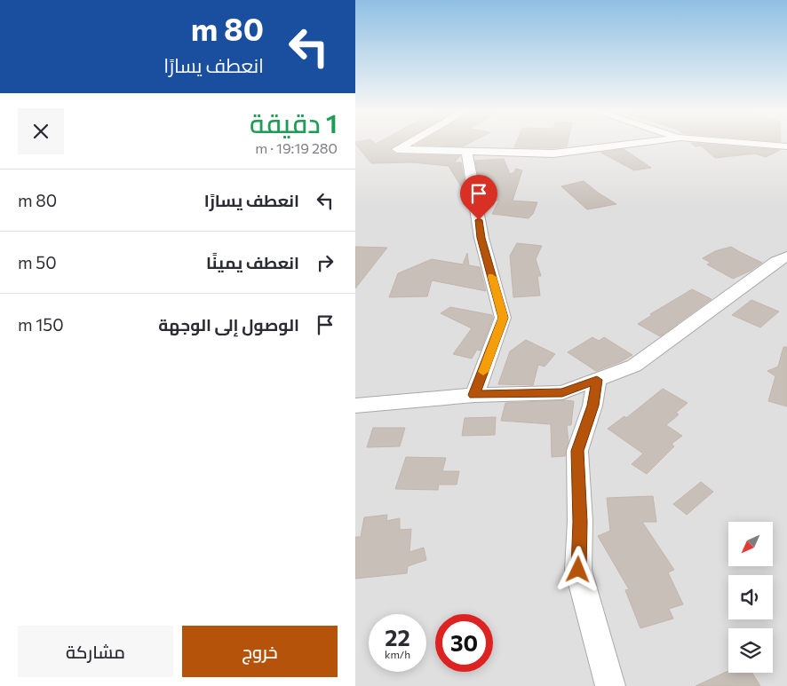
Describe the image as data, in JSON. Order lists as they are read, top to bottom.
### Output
{
  "north": "bottom left",
  "page": {
    "turn": ["80 m", "انعطف يسارًا"],
    "heading": ["1 دقيقة", "280 m · 19:19"],
    "list": [
      {
        "name": "انعطف يسارًا",
        "value": "80 m"
      },
      {
        "name": "انعطف يمينًا",
        "value": "50 m"
      },
      {
        "name": "الوصول إلى الوجهة",
        "value": "150 m"
      }
    ],
    "speed": "22 km/h",
    "limit": "30",
    "buttons": ["خروج", "مشاركة"]
  }
}
